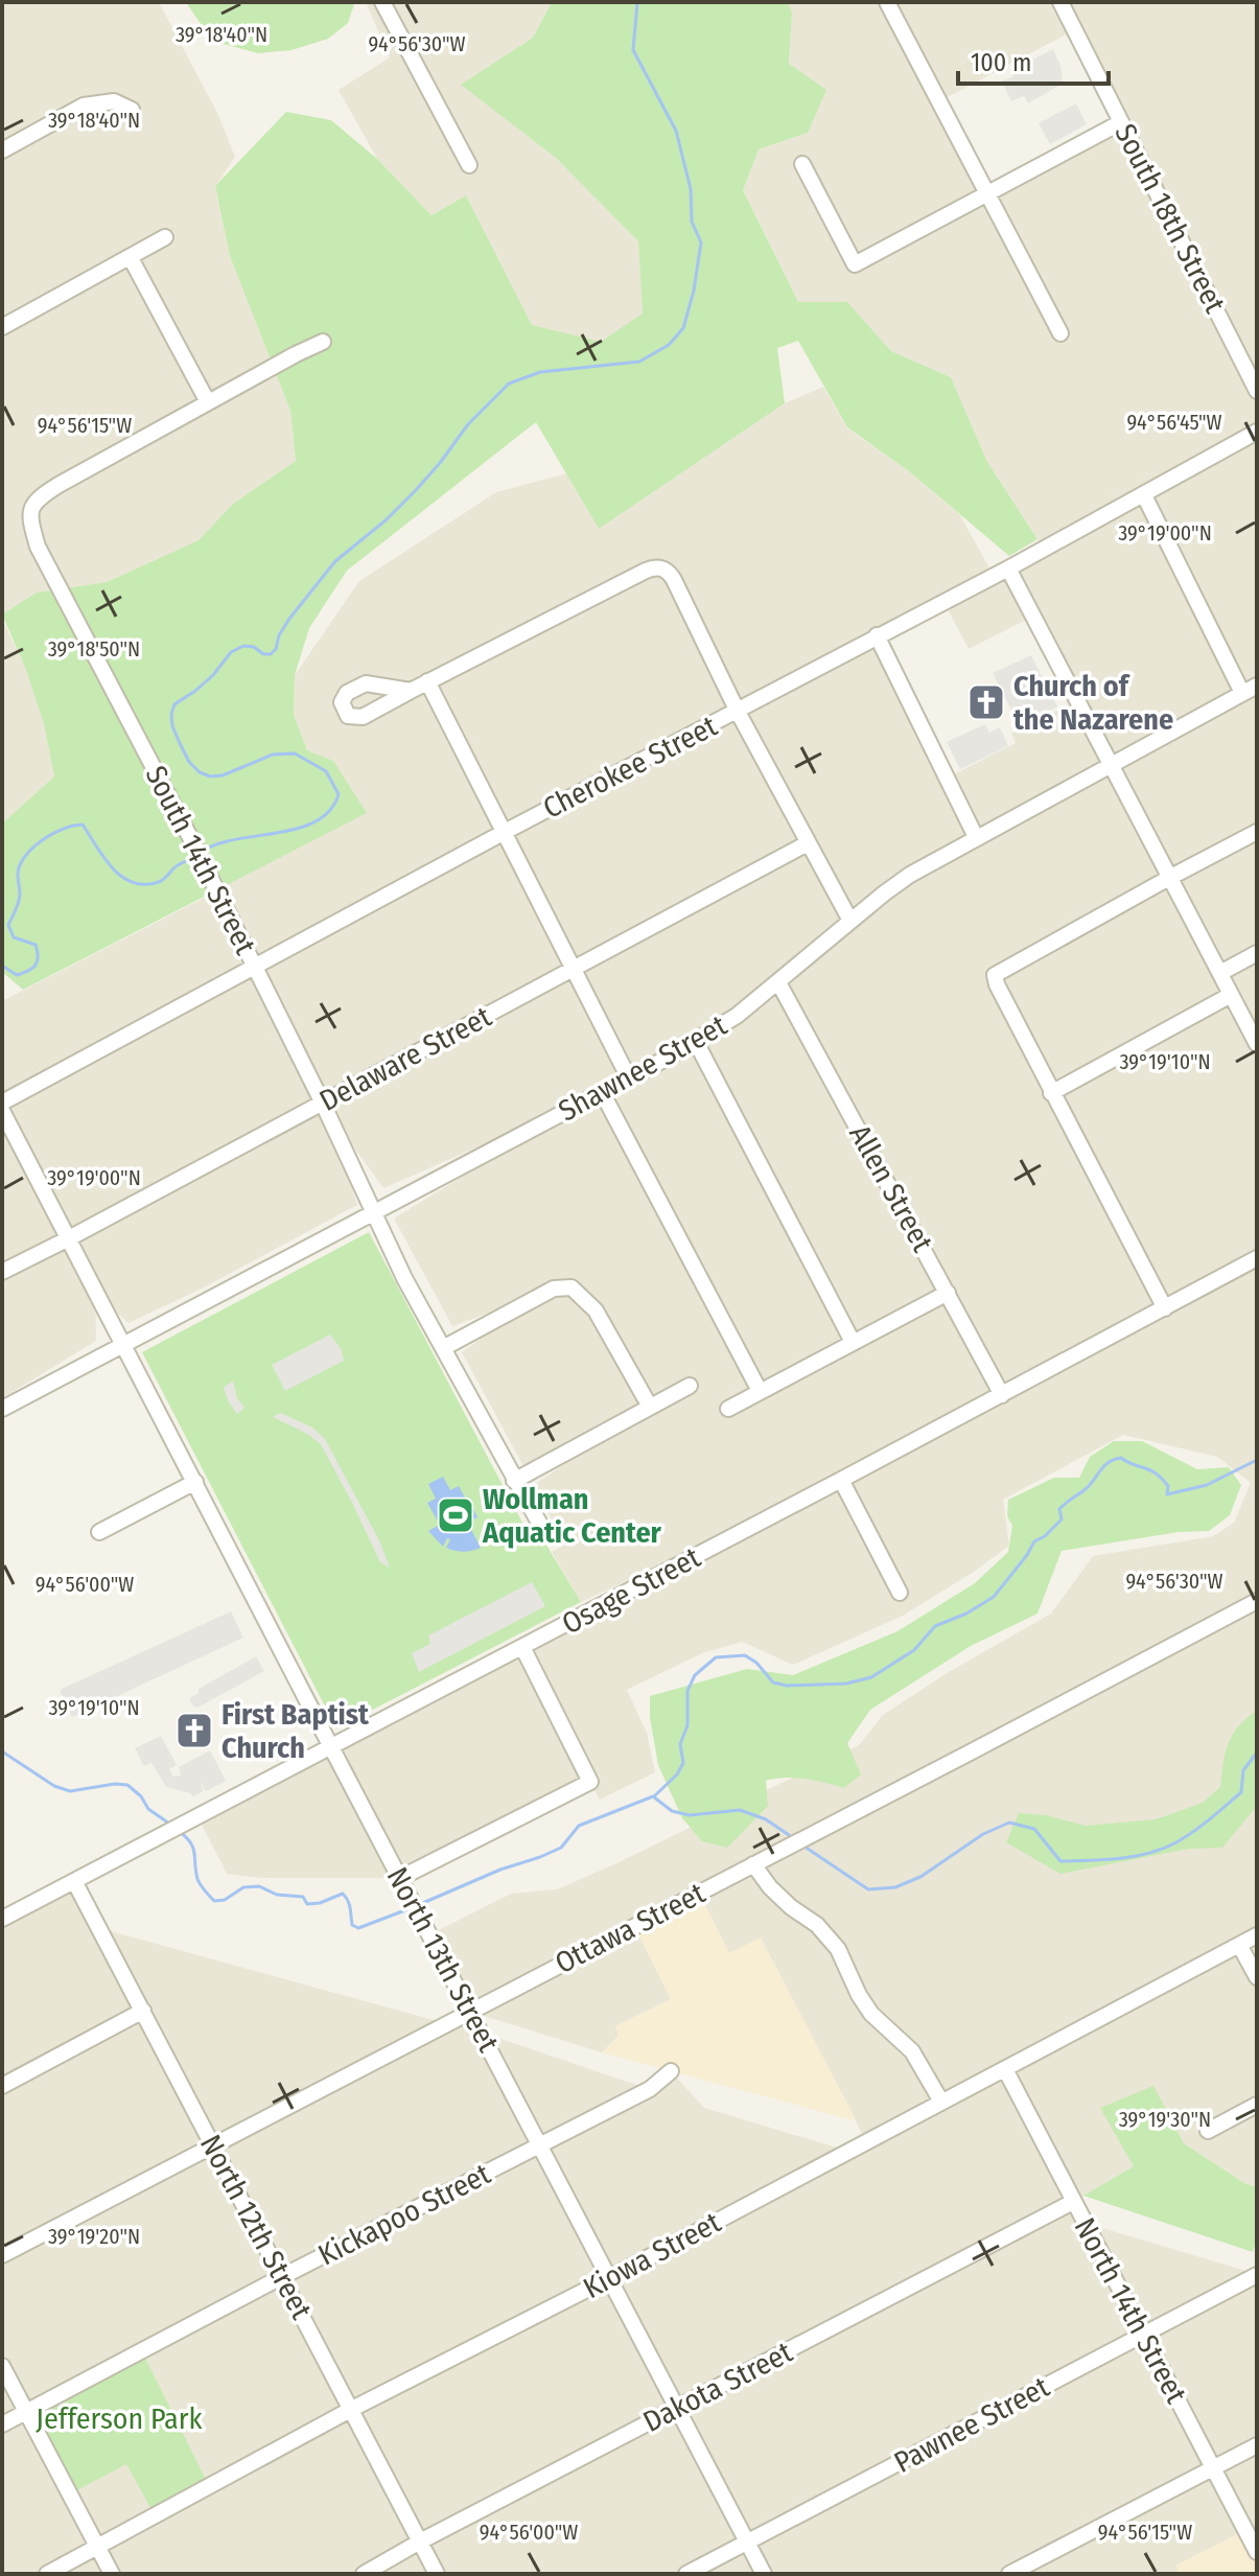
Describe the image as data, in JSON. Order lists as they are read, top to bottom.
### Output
{
  "streets": {
    "street": [
      "South 18th Street",
      "Cherokee Street",
      "South 14th Street",
      "Delaware Street",
      "Shawnee Street",
      "Allen Street",
      "Osage Street",
      "Ottawa Street",
      "North 13th Street",
      "Kickapoo Street",
      "North 12th Street",
      "Kiowa Street",
      "North 14th Street",
      "Dakota Street",
      "Pawnee Street"
    ]
  },
  "crossings": [
    ["Cherokee Street", "South 14th Street"],
    ["South 14th Street", "Delaware Street"],
    ["South 14th Street", "Shawnee Street"],
    ["Delaware Street", "North 13th Street"],
    ["Shawnee Street", "Allen Street"],
    ["Shawnee Street", "North 13th Street"],
    ["Allen Street", "Osage Street"],
    ["Osage Street", "North 13th Street"],
    ["Osage Street", "North 12th Street"],
    ["Ottawa Street", "North 13th Street"],
    ["Ottawa Street", "North 12th Street"],
    ["North 13th Street", "Kickapoo Street"],
    ["North 13th Street", "Kiowa Street"],
    ["North 13th Street", "Dakota Street"],
    ["North 13th Street", "Pawnee Street"],
    ["Kickapoo Street", "North 12th Street"],
    ["North 12th Street", "Kiowa Street"],
    ["North 12th Street", "Dakota Street"],
    ["Kiowa Street", "North 14th Street"],
    ["North 14th Street", "Dakota Street"],
    ["North 14th Street", "Pawnee Street"]
  ],
  "parks": ["Jefferson Park"],
  "places": {
    "church": ["Church of the Nazarene", "First Baptist Church"],
    "sports": ["Wollman Aquatic Center"]
  },
  "scale_bar": "100 m",
  "coordinates": [
    "39°18'40\"N",
    "94°56'30\"W",
    "94°56'45\"W",
    "94°56'15\"W",
    "39°19'00\"N",
    "39°18'50\"N",
    "39°19'10\"N",
    "94°56'00\"W",
    "39°19'30\"N",
    "39°19'20\"N"
  ]
}
